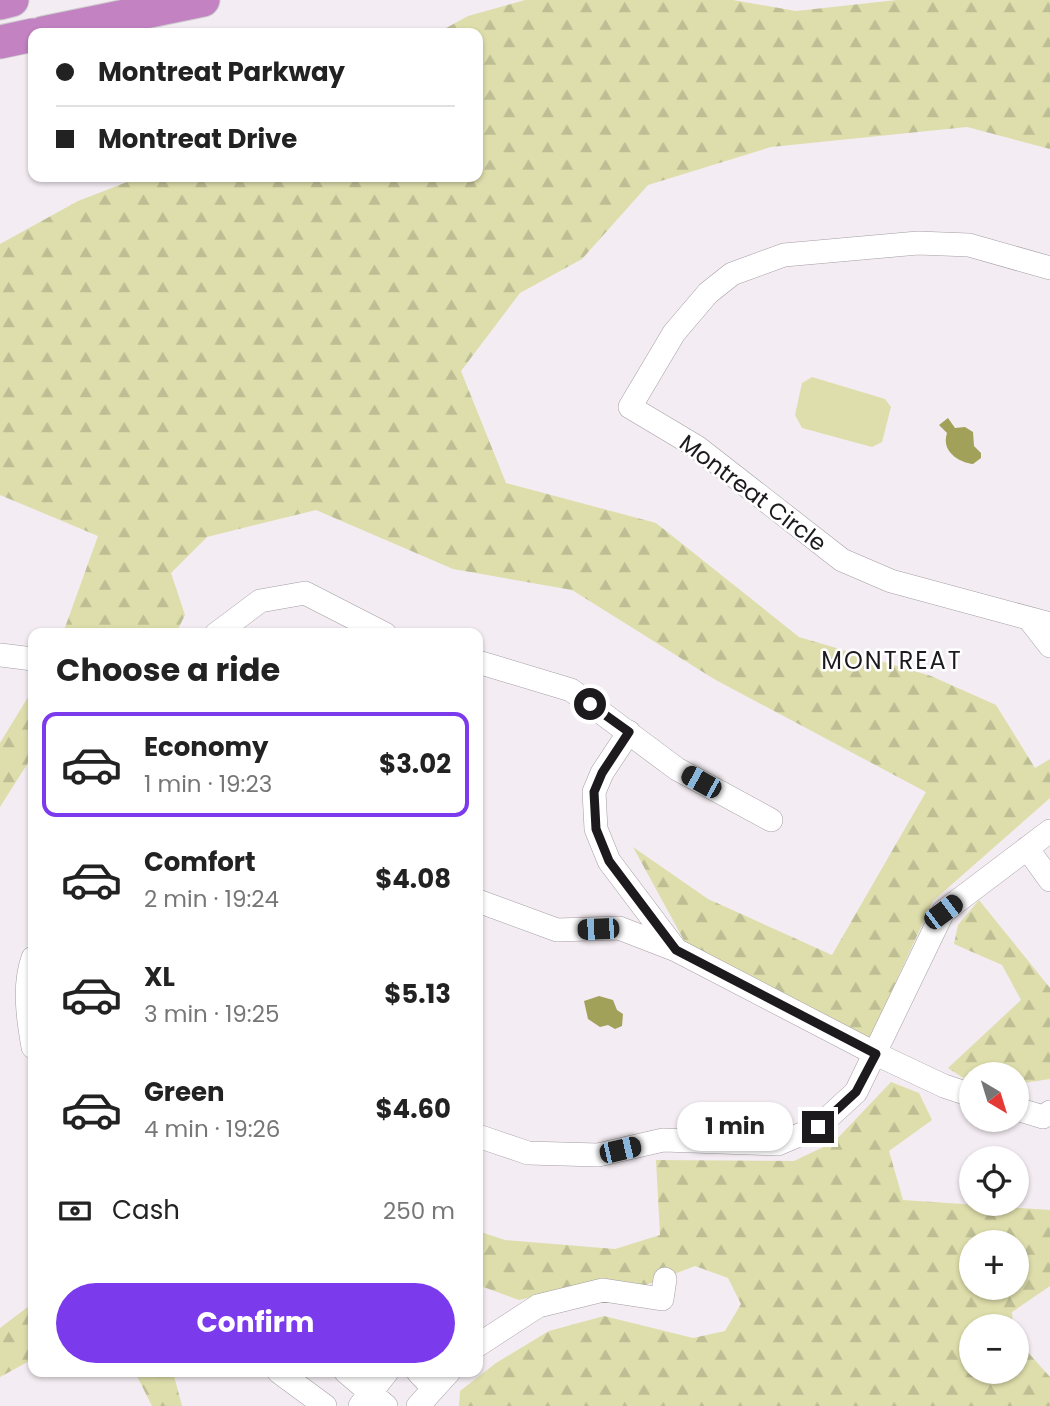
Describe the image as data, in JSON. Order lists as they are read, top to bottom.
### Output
{
  "streets": {
    "street": ["Montreat Circle"]
  },
  "districts": ["MONTREAT"],
  "north": "bottom right",
  "page": {
    "banner": ["Montreat Parkway", "Montreat Drive"],
    "heading": "Choose a ride",
    "list": [
      {
        "name": "Economy",
        "note": "1 min · 19:23",
        "value": "$3.02"
      },
      {
        "name": "Comfort",
        "note": "2 min · 19:24",
        "value": "$4.08"
      },
      {
        "name": "XL",
        "note": "3 min · 19:25",
        "value": "$5.13"
      },
      {
        "name": "Green",
        "note": "4 min · 19:26",
        "value": "$4.60"
      }
    ],
    "map_buttons": ["+", "−"],
    "bubble": "1 min",
    "pay": ["Cash", "250 m"],
    "buttons": "Confirm"
  }
}
